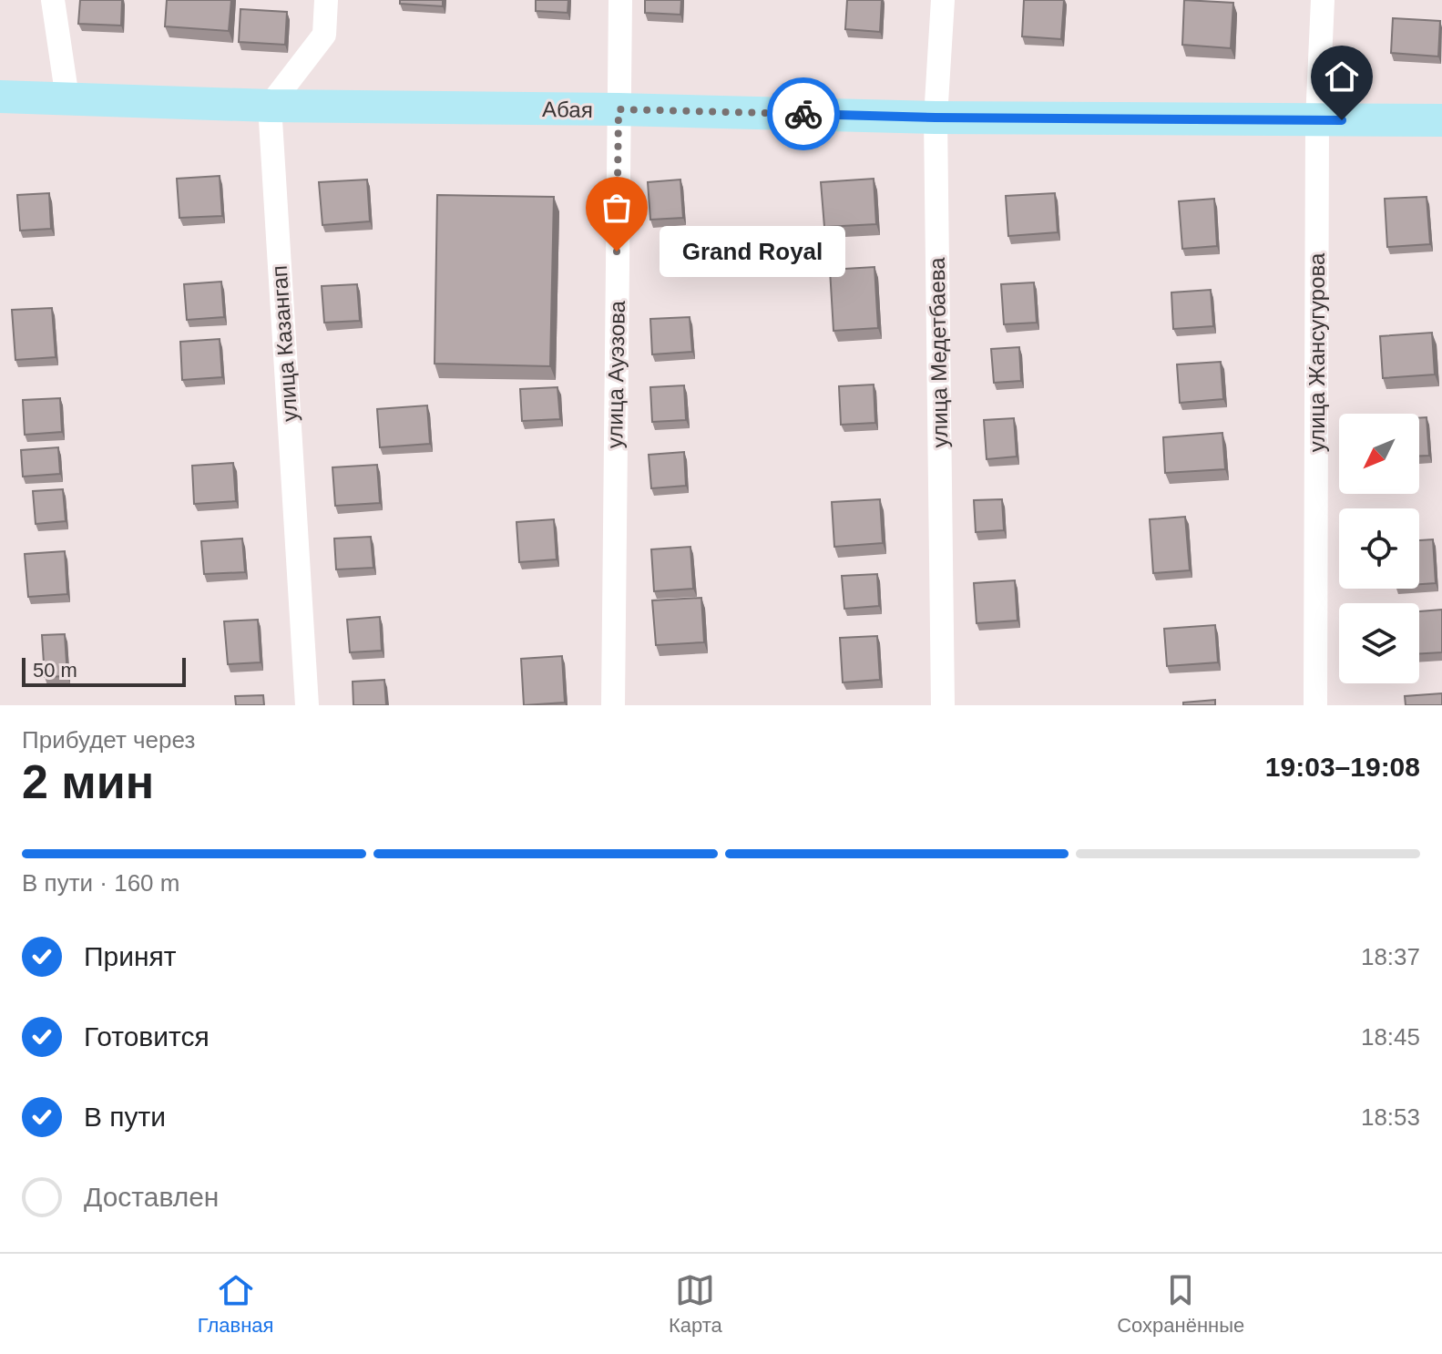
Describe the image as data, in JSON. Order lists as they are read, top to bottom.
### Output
{
  "streets": {
    "street": [
      "Абая",
      "улица Казангап",
      "улица Медетбаева",
      "улица Жансугурова",
      "улица Ауэзова"
    ]
  },
  "crossings": [
    ["Абая", "улица Казангап"],
    ["Абая", "улица Медетбаева"],
    ["Абая", "улица Жансугурова"],
    ["Абая", "улица Ауэзова"]
  ],
  "places": ["Grand Royal"],
  "scale_bar": "50 m",
  "north": "bottom left",
  "page": {
    "bubble": "Grand Royal",
    "scale": "50 m",
    "heading": ["2 мин", "Прибудет через", "19:03–19:08"],
    "bar": "В пути · 160 m",
    "list": [
      ["Принят", "18:37"],
      ["Готовится", "18:45"],
      ["В пути", "18:53"],
      "Доставлен"
    ],
    "tabs": ["Главная", "Карта", "Сохранённые"]
  }
}
